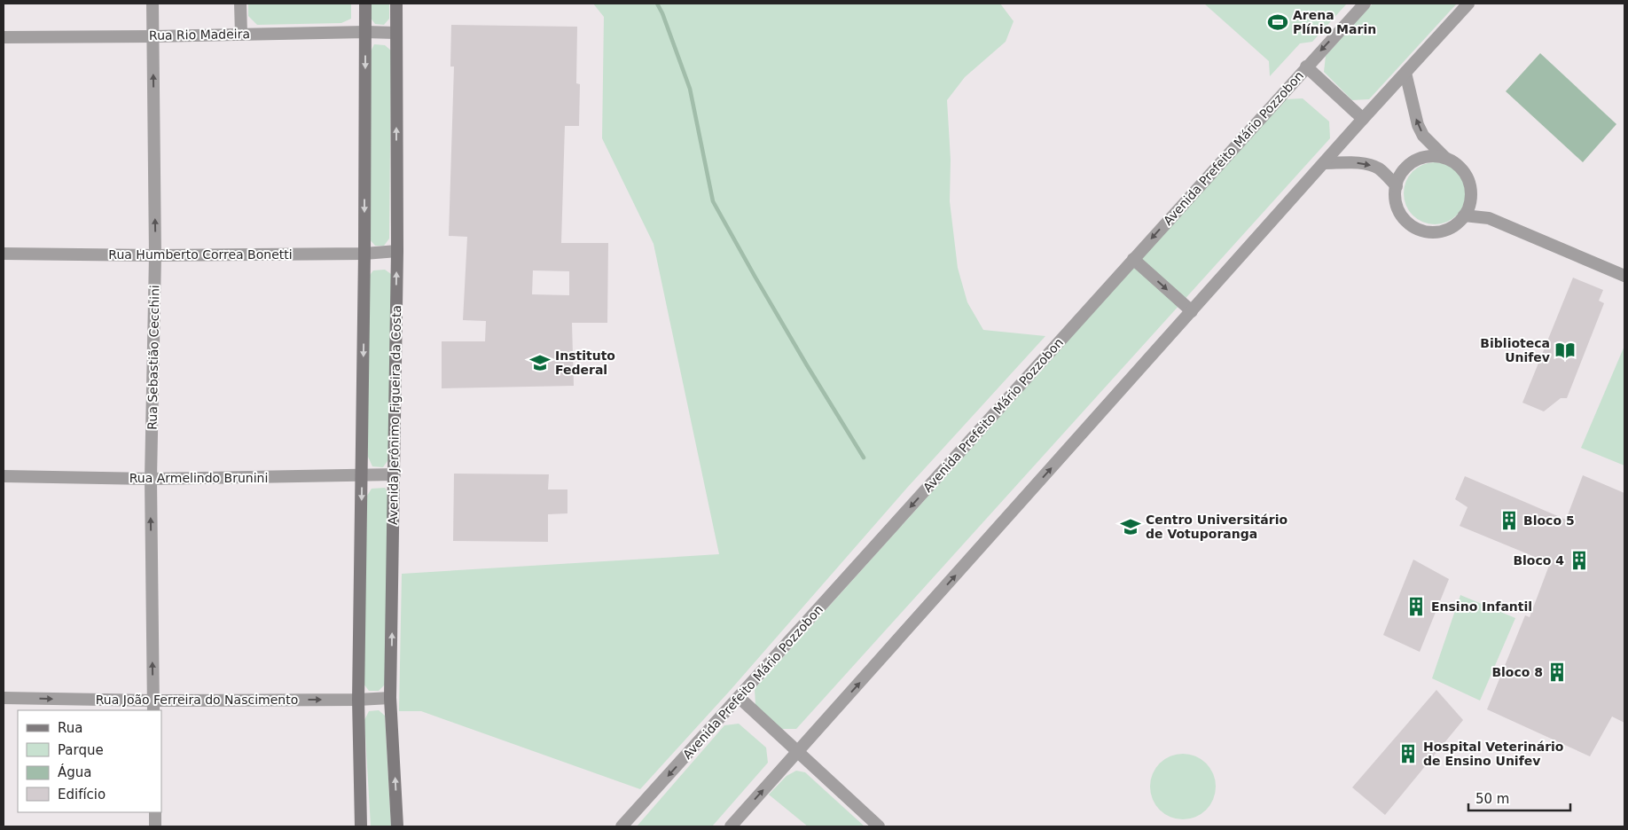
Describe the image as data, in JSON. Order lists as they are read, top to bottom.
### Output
{
  "streets": {
    "main road": ["Avenida Jerônimo Figueira da Costa"],
    "street": [
      "Rua Rio Madeira",
      "Avenida Prefeito Mário Pozzobon",
      "Rua Humberto Correa Bonetti",
      "Rua Sebastião Cecchini",
      "Rua Armelindo Brunini",
      "Rua João Ferreira do Nascimento"
    ]
  },
  "crossings": [
    ["Rua Rio Madeira", "Rua Sebastião Cecchini"],
    ["Rua Rio Madeira", "Avenida Jerônimo Figueira da Costa"],
    ["Rua Humberto Correa Bonetti", "Rua Sebastião Cecchini"],
    ["Rua Humberto Correa Bonetti", "Avenida Jerônimo Figueira da Costa"],
    ["Rua Sebastião Cecchini", "Rua Armelindo Brunini"],
    ["Rua Sebastião Cecchini", "Rua João Ferreira do Nascimento"],
    ["Avenida Jerônimo Figueira da Costa", "Rua Armelindo Brunini"],
    ["Avenida Jerônimo Figueira da Costa", "Rua João Ferreira do Nascimento"]
  ],
  "one_way": ["Rua Sebastião Cecchini", "Rua João Ferreira do Nascimento"],
  "places": {
    "sports": ["Arena Plínio Marin"],
    "library": ["Biblioteca Unifev"],
    "school or university": ["Instituto Federal", "Centro Universitário de Votuporanga"],
    "building": [
      "Bloco 5",
      "Bloco 4",
      "Ensino Infantil",
      "Bloco 8",
      "Hospital Veterinário de Ensino Unifev"
    ]
  },
  "legend": [
    "Rua",
    "Parque",
    "Água",
    "Edifício"
  ],
  "scale_bar": "50 m"
}
